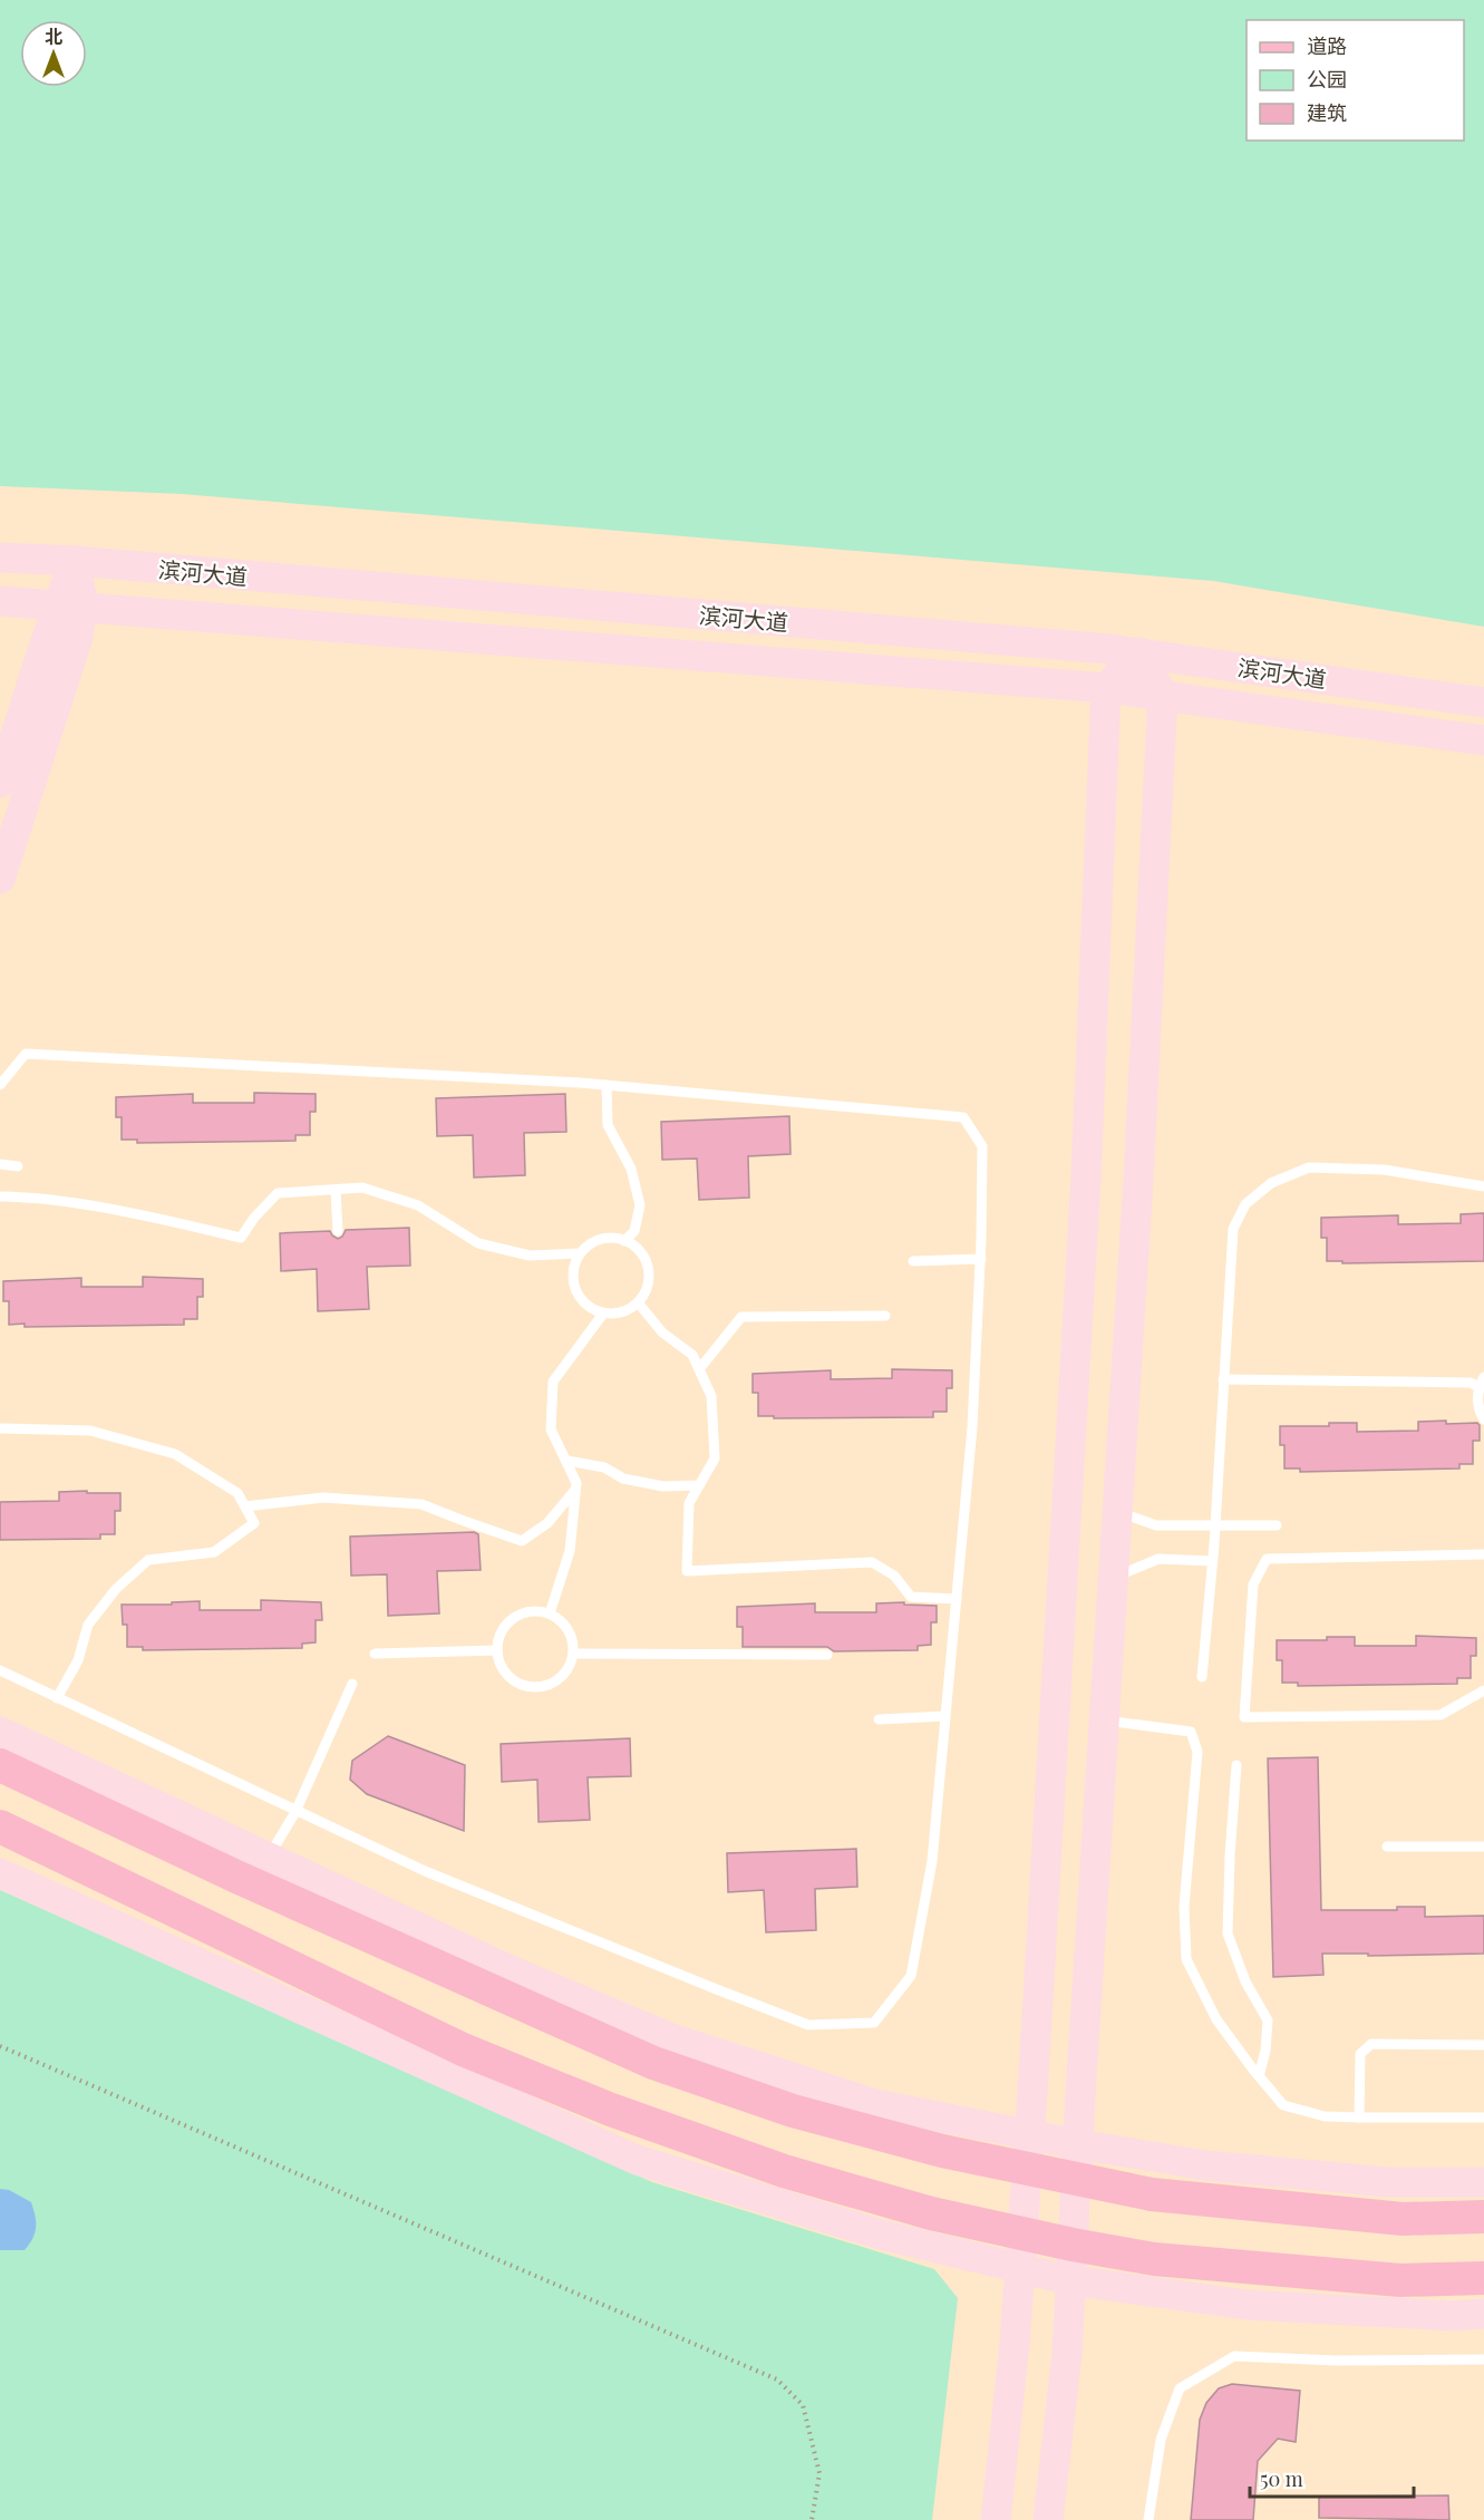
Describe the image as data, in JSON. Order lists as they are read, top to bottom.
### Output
{
  "streets": {
    "street": ["滨河大道"]
  },
  "legend": ["道路", "公园", "建筑"],
  "scale_bar": "50 m",
  "north": "top"
}
